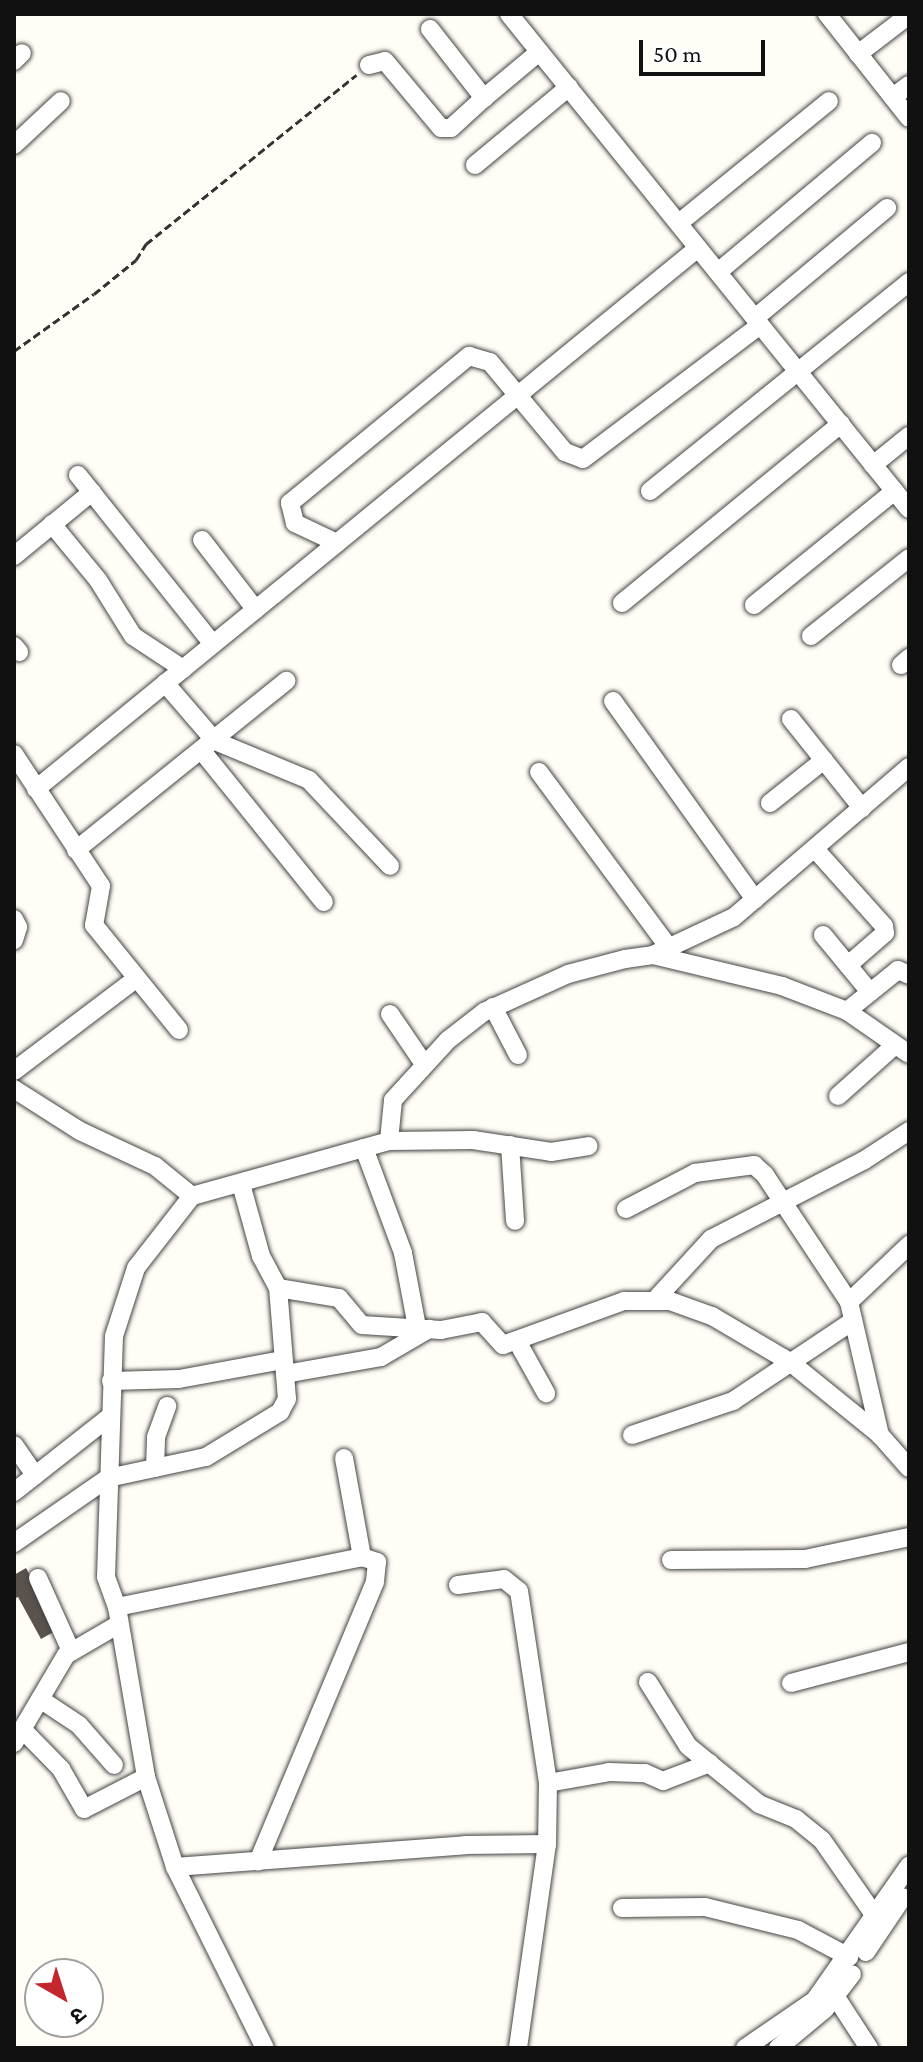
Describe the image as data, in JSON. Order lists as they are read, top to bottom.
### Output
{
  "scale_bar": "50 m",
  "north": "bottom right"
}
